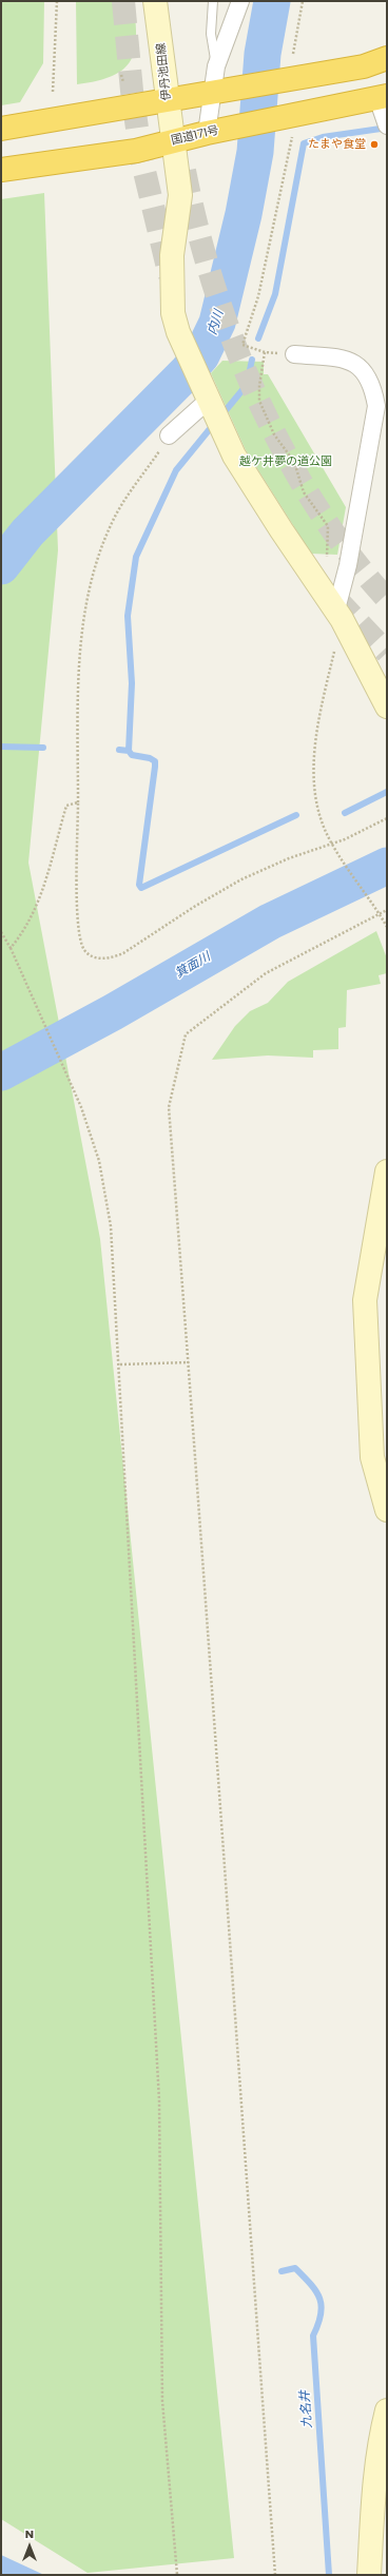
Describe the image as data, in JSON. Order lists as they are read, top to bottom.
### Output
{
  "streets": {
    "highway": ["国道171号"],
    "street": ["伊丹池田線"]
  },
  "crossings": [
    ["伊丹池田線", "国道171号"]
  ],
  "water": ["内川", "箕面川", "九名井"],
  "parks": ["越ケ井夢の道公園"],
  "places": ["たまや食堂"],
  "north": "top"
}
